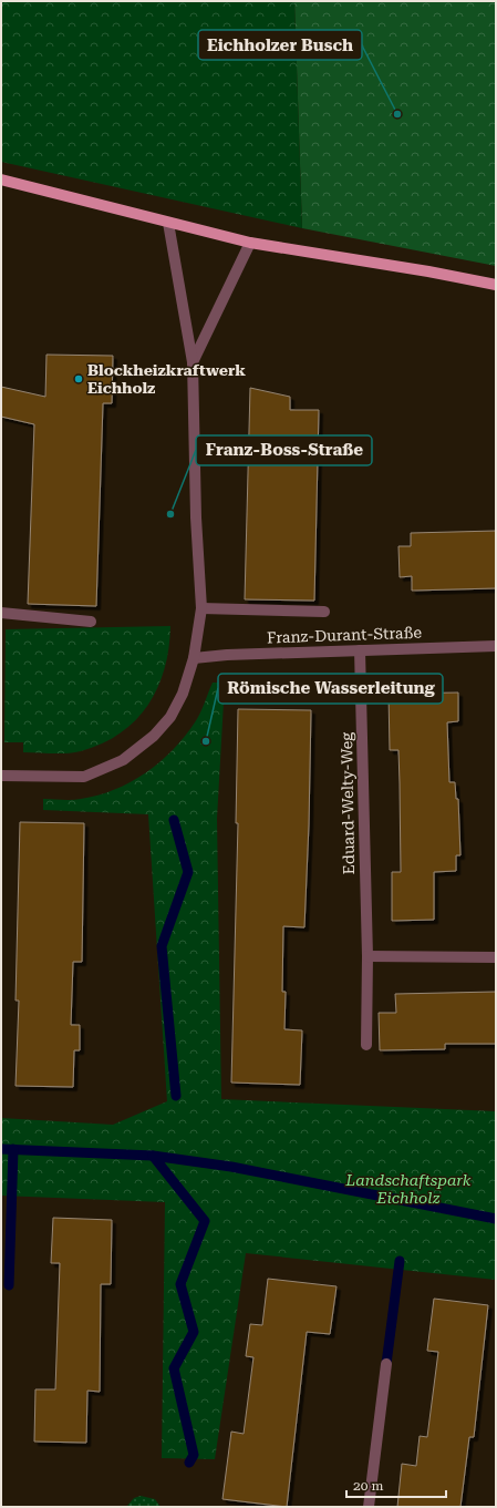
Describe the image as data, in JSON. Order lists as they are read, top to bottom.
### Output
{
  "streets": {
    "street": ["Franz-Durant-Straße", "Eduard-Welty-Weg"]
  },
  "crossings": [
    ["Franz-Durant-Straße", "Eduard-Welty-Weg"]
  ],
  "parks": ["Landschaftspark Eichholz"],
  "places": [
    "Eichholzer Busch",
    "Blockheizkraftwerk Eichholz",
    "Franz-Boss-Straße",
    "Römische Wasserleitung"
  ],
  "scale_bar": "20 m"
}
